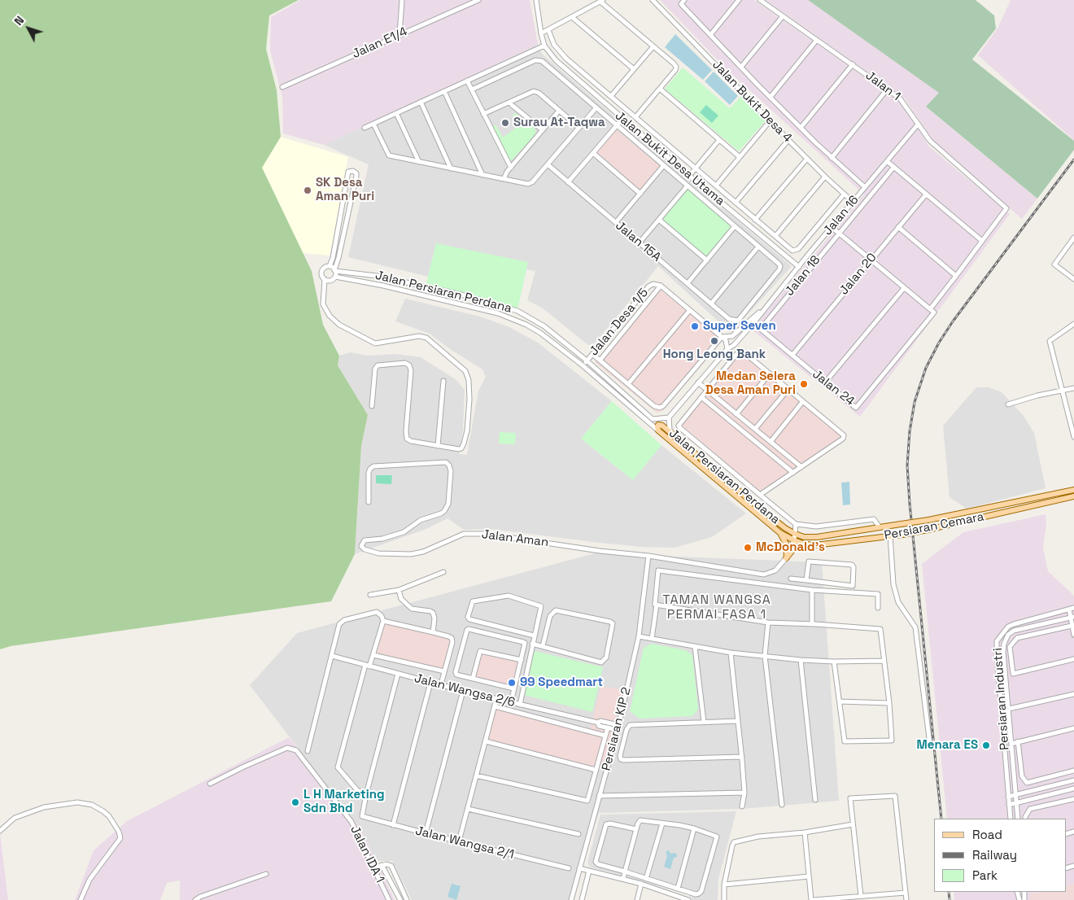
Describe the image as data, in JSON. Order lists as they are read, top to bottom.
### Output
{
  "streets": {
    "main road": ["Jalan Persiaran Perdana", "Persiaran Cemara"],
    "street": [
      "Jalan E1/4",
      "Jalan 1",
      "Jalan Bukit Desa 4",
      "Jalan Bukit Desa Utama",
      "Jalan 16",
      "Jalan 15A",
      "Jalan 20",
      "Jalan 18",
      "Jalan Desa 1/5",
      "Jalan 24",
      "Jalan Aman",
      "Jalan Wangsa 2/6",
      "Persiaran Industri",
      "Persiaran KIP 2",
      "Jalan Wangsa 2/1",
      "Jalan IDA 1"
    ]
  },
  "crossings": [
    ["Jalan 1", "Jalan 16"],
    ["Jalan Bukit Desa 4", "Jalan Bukit Desa Utama"],
    ["Jalan Bukit Desa 4", "Jalan 16"],
    ["Jalan Bukit Desa Utama", "Jalan 16"],
    ["Jalan 16", "Jalan 24"],
    ["Jalan 20", "Jalan 24"],
    ["Jalan 18", "Jalan 24"],
    ["Jalan Persiaran Perdana", "Jalan Desa 1/5"],
    ["Jalan Persiaran Perdana", "Persiaran Cemara"],
    ["Jalan Persiaran Perdana", "Jalan Aman"],
    ["Persiaran Cemara", "Jalan Aman"],
    ["Jalan Aman", "Persiaran KIP 2"],
    ["Jalan Wangsa 2/6", "Persiaran KIP 2"]
  ],
  "districts": ["TAMAN WANGSA PERMAI FASA 1"],
  "places": [
    "Surau At-Taqwa",
    "SK Desa Aman Puri",
    "Super Seven",
    "Hong Leong Bank",
    "Medan Selera Desa Aman Puri",
    "McDonald's",
    "99 Speedmart",
    "Menara ES",
    "L H Marketing Sdn Bhd"
  ],
  "legend": ["Road", "Railway", "Park"],
  "north": "top left"
}
